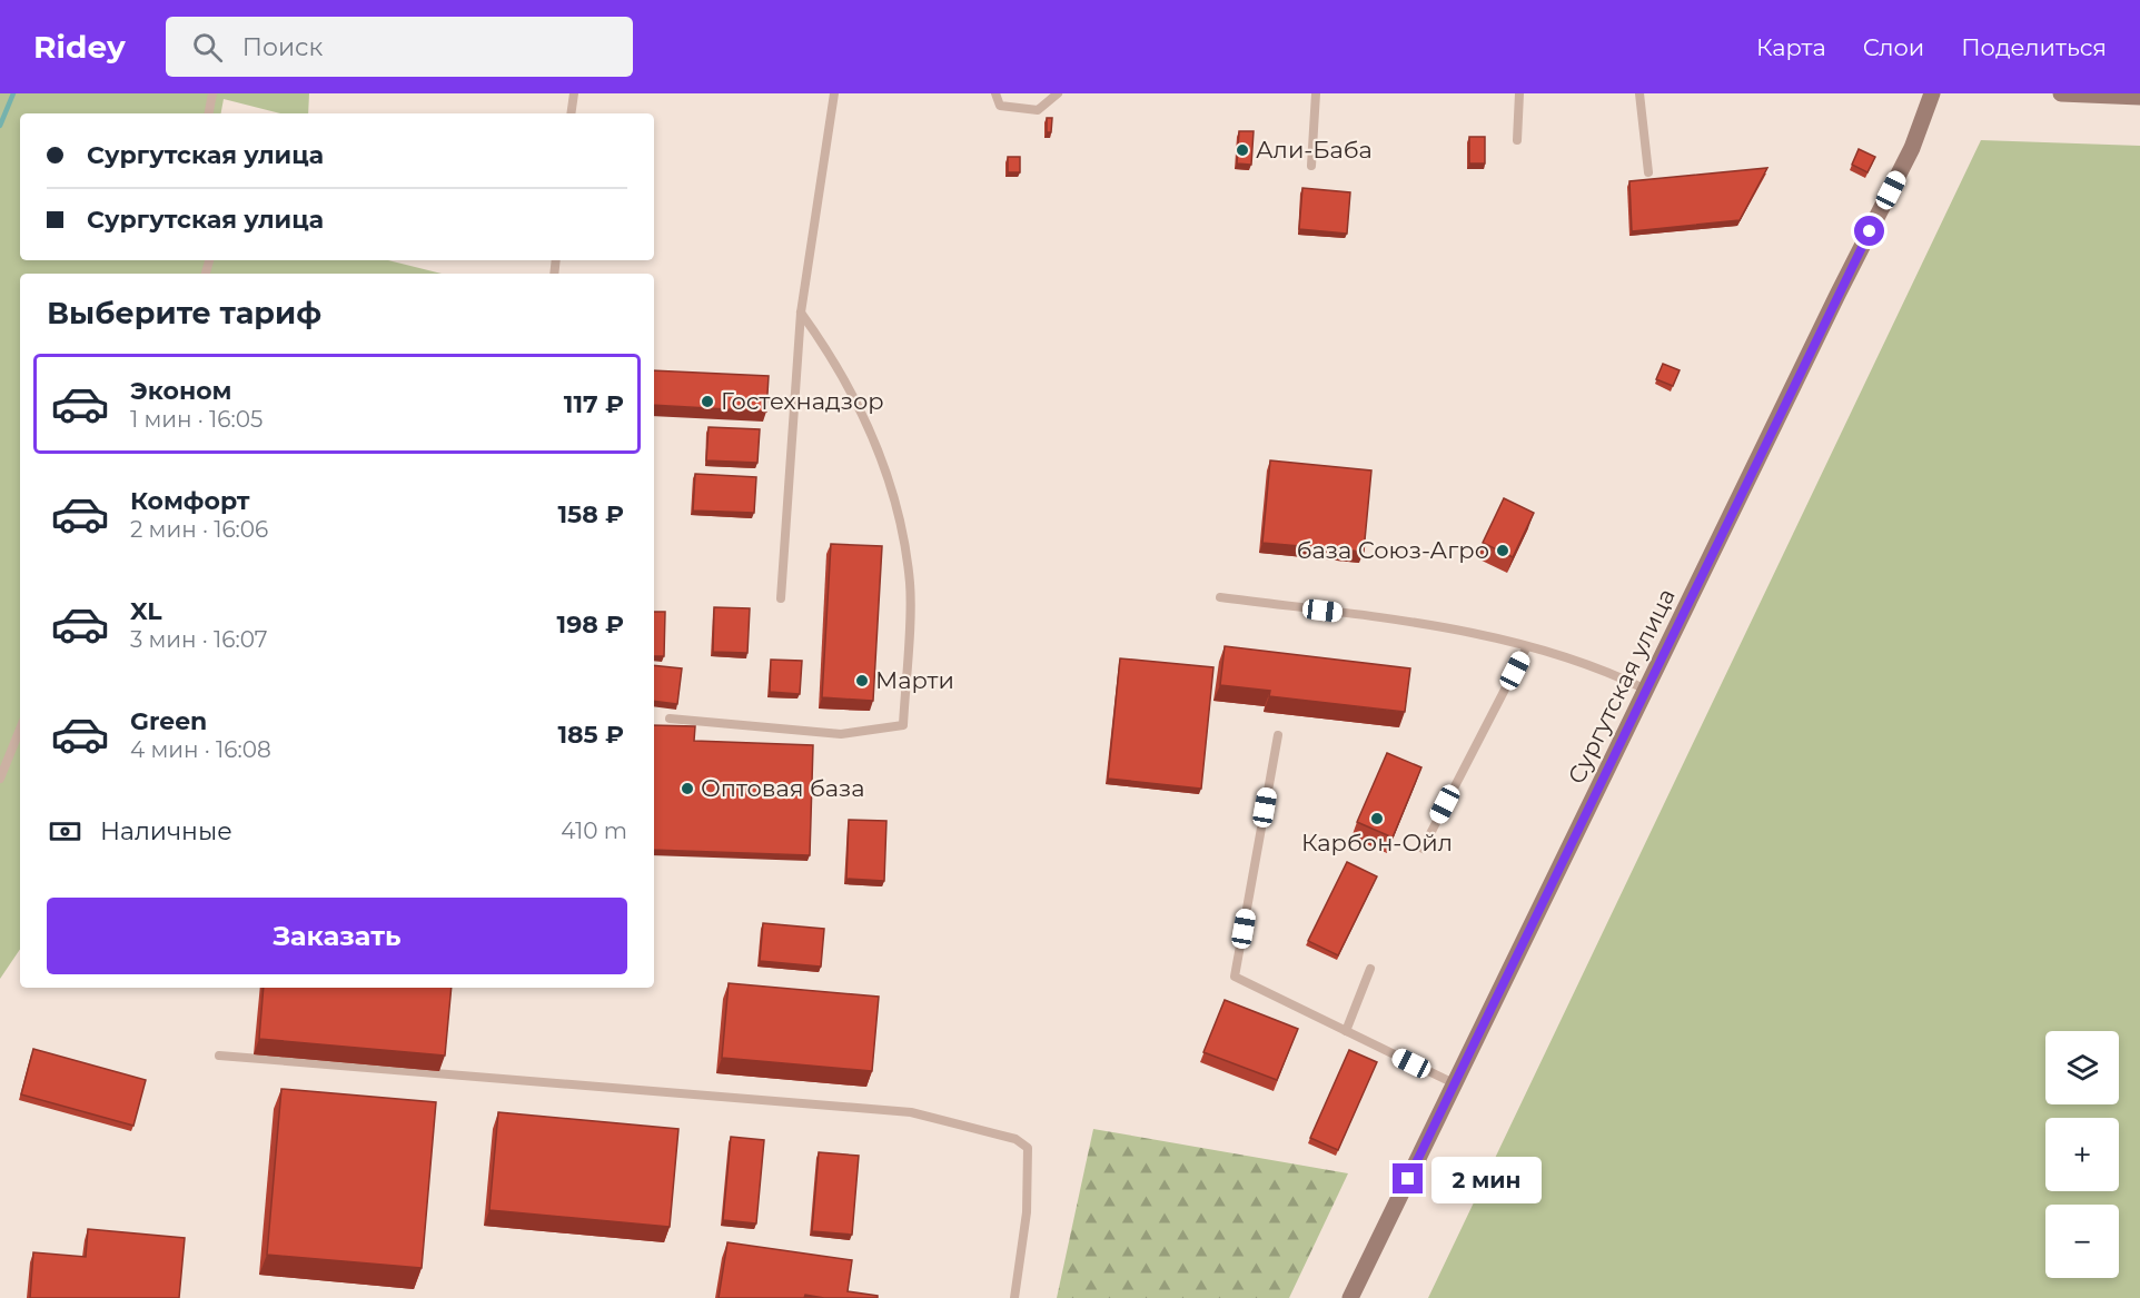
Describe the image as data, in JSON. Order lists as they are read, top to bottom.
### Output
{
  "streets": {
    "street": ["Сургутская улица"]
  },
  "places": [
    "Али-Баба",
    "Гостехнадзор",
    "база Союз-Агро",
    "Марти",
    "Оптовая база",
    "Карбон-Ойл"
  ],
  "page": {
    "header": "Ridey",
    "search": "Поиск",
    "nav": ["Карта", "Слои", "Поделиться"],
    "banner": ["Сургутская улица", "Сургутская улица"],
    "heading": "Выберите тариф",
    "list": [
      {
        "name": "Эконом",
        "note": "1 мин · 16:05",
        "value": "117 ₽"
      },
      {
        "name": "Комфорт",
        "note": "2 мин · 16:06",
        "value": "158 ₽"
      },
      {
        "name": "XL",
        "note": "3 мин · 16:07",
        "value": "198 ₽"
      },
      {
        "name": "Green",
        "note": "4 мин · 16:08",
        "value": "185 ₽"
      }
    ],
    "pay": ["Наличные", "410 m"],
    "buttons": "Заказать",
    "map_buttons": ["+", "−"],
    "bubble": "2 мин"
  }
}
